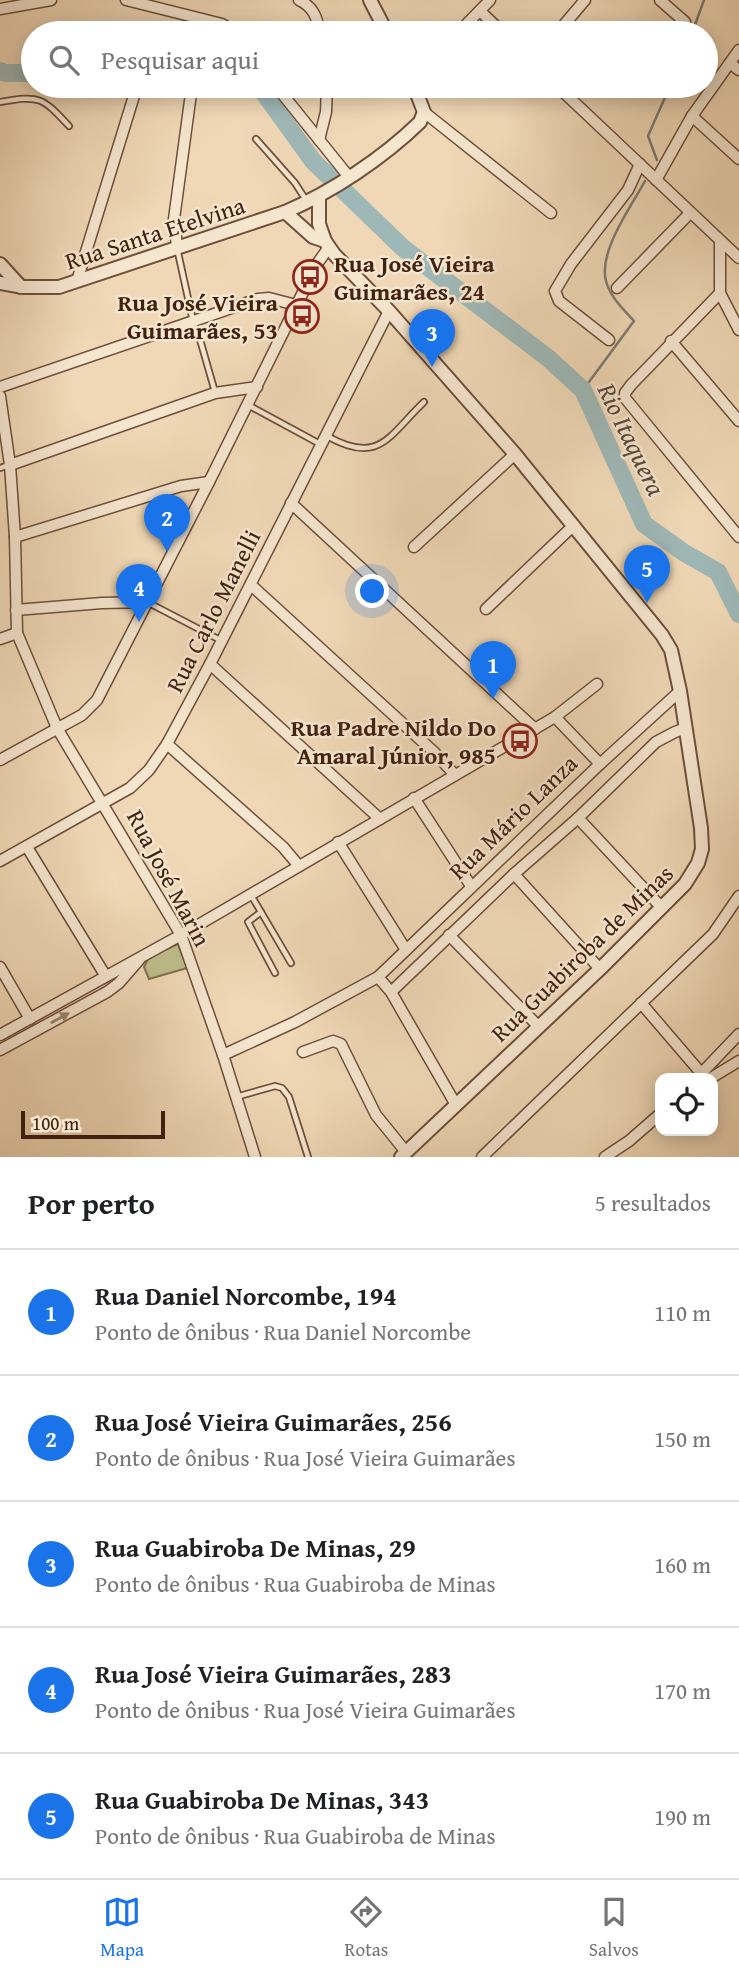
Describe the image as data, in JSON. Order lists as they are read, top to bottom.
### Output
{
  "streets": {
    "street": [
      "Rua Santa Etelvina",
      "Rua Carlo Manelli",
      "Rua Mário Lanza",
      "Rua José Marin",
      "Rua Guabiroba de Minas"
    ]
  },
  "crossings": [
    ["Rua Santa Etelvina", "Rua Guabiroba de Minas"],
    ["Rua Carlo Manelli", "Rua José Marin"],
    ["Rua Carlo Manelli", "Rua Guabiroba de Minas"],
    ["Rua Mário Lanza", "Rua José Marin"],
    ["Rua Mário Lanza", "Rua Guabiroba de Minas"]
  ],
  "water": ["Rio Itaquera"],
  "places": {
    "bus stop": ["Rua José Vieira Guimarães, 24", "Rua José Vieira Guimarães, 53", "Rua Padre Nildo Do Amaral Júnior, 985"]
  },
  "scale_bar": "100 m",
  "page": {
    "search": "Pesquisar aqui",
    "pins": [
      "3",
      "2",
      "5",
      "4",
      "1"
    ],
    "scale": "100 m",
    "heading": ["Por perto", "5 resultados"],
    "list": [
      {
        "mark": "1",
        "name": "Rua Daniel Norcombe, 194",
        "note": "Ponto de ônibus · Rua Daniel Norcombe",
        "value": "110 m"
      },
      {
        "mark": "2",
        "name": "Rua José Vieira Guimarães, 256",
        "note": "Ponto de ônibus · Rua José Vieira Guimarães",
        "value": "150 m"
      },
      {
        "mark": "3",
        "name": "Rua Guabiroba De Minas, 29",
        "note": "Ponto de ônibus · Rua Guabiroba de Minas",
        "value": "160 m"
      },
      {
        "mark": "4",
        "name": "Rua José Vieira Guimarães, 283",
        "note": "Ponto de ônibus · Rua José Vieira Guimarães",
        "value": "170 m"
      },
      {
        "mark": "5",
        "name": "Rua Guabiroba De Minas, 343",
        "note": "Ponto de ônibus · Rua Guabiroba de Minas",
        "value": "190 m"
      }
    ],
    "nav": ["Mapa", "Rotas", "Salvos"]
  }
}
